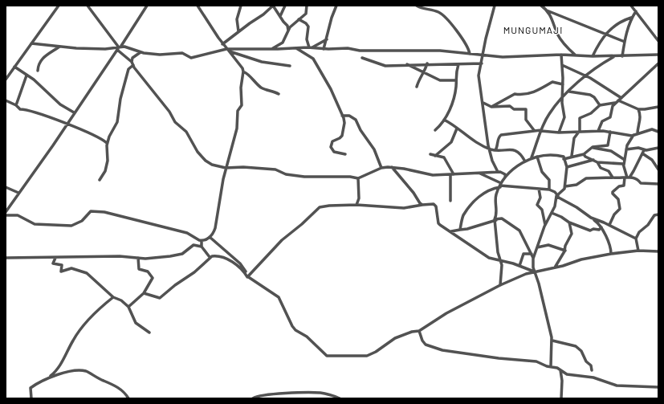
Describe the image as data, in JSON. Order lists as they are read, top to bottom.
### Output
{
  "districts": ["MUNGUMAJI"]
}
